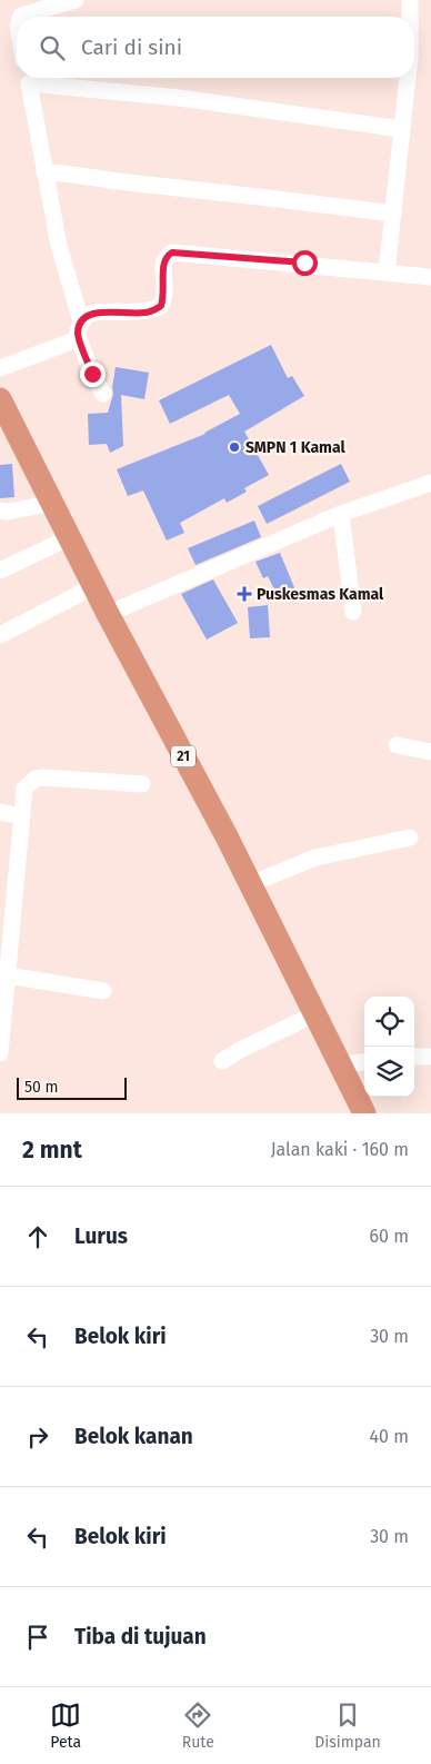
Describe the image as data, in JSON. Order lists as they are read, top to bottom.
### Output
{
  "streets": {
    "highway": ["21"]
  },
  "places": {
    "other": ["SMPN 1 Kamal"],
    "health": ["Puskesmas Kamal"]
  },
  "scale_bar": "50 m",
  "page": {
    "search": "Cari di sini",
    "scale": "50 m",
    "heading": ["2 mnt", "Jalan kaki · 160 m"],
    "list": [
      ["Lurus", "60 m"],
      ["Belok kiri", "30 m"],
      ["Belok kanan", "40 m"],
      ["Belok kiri", "30 m"],
      "Tiba di tujuan"
    ],
    "nav": ["Peta", "Rute", "Disimpan"]
  }
}
